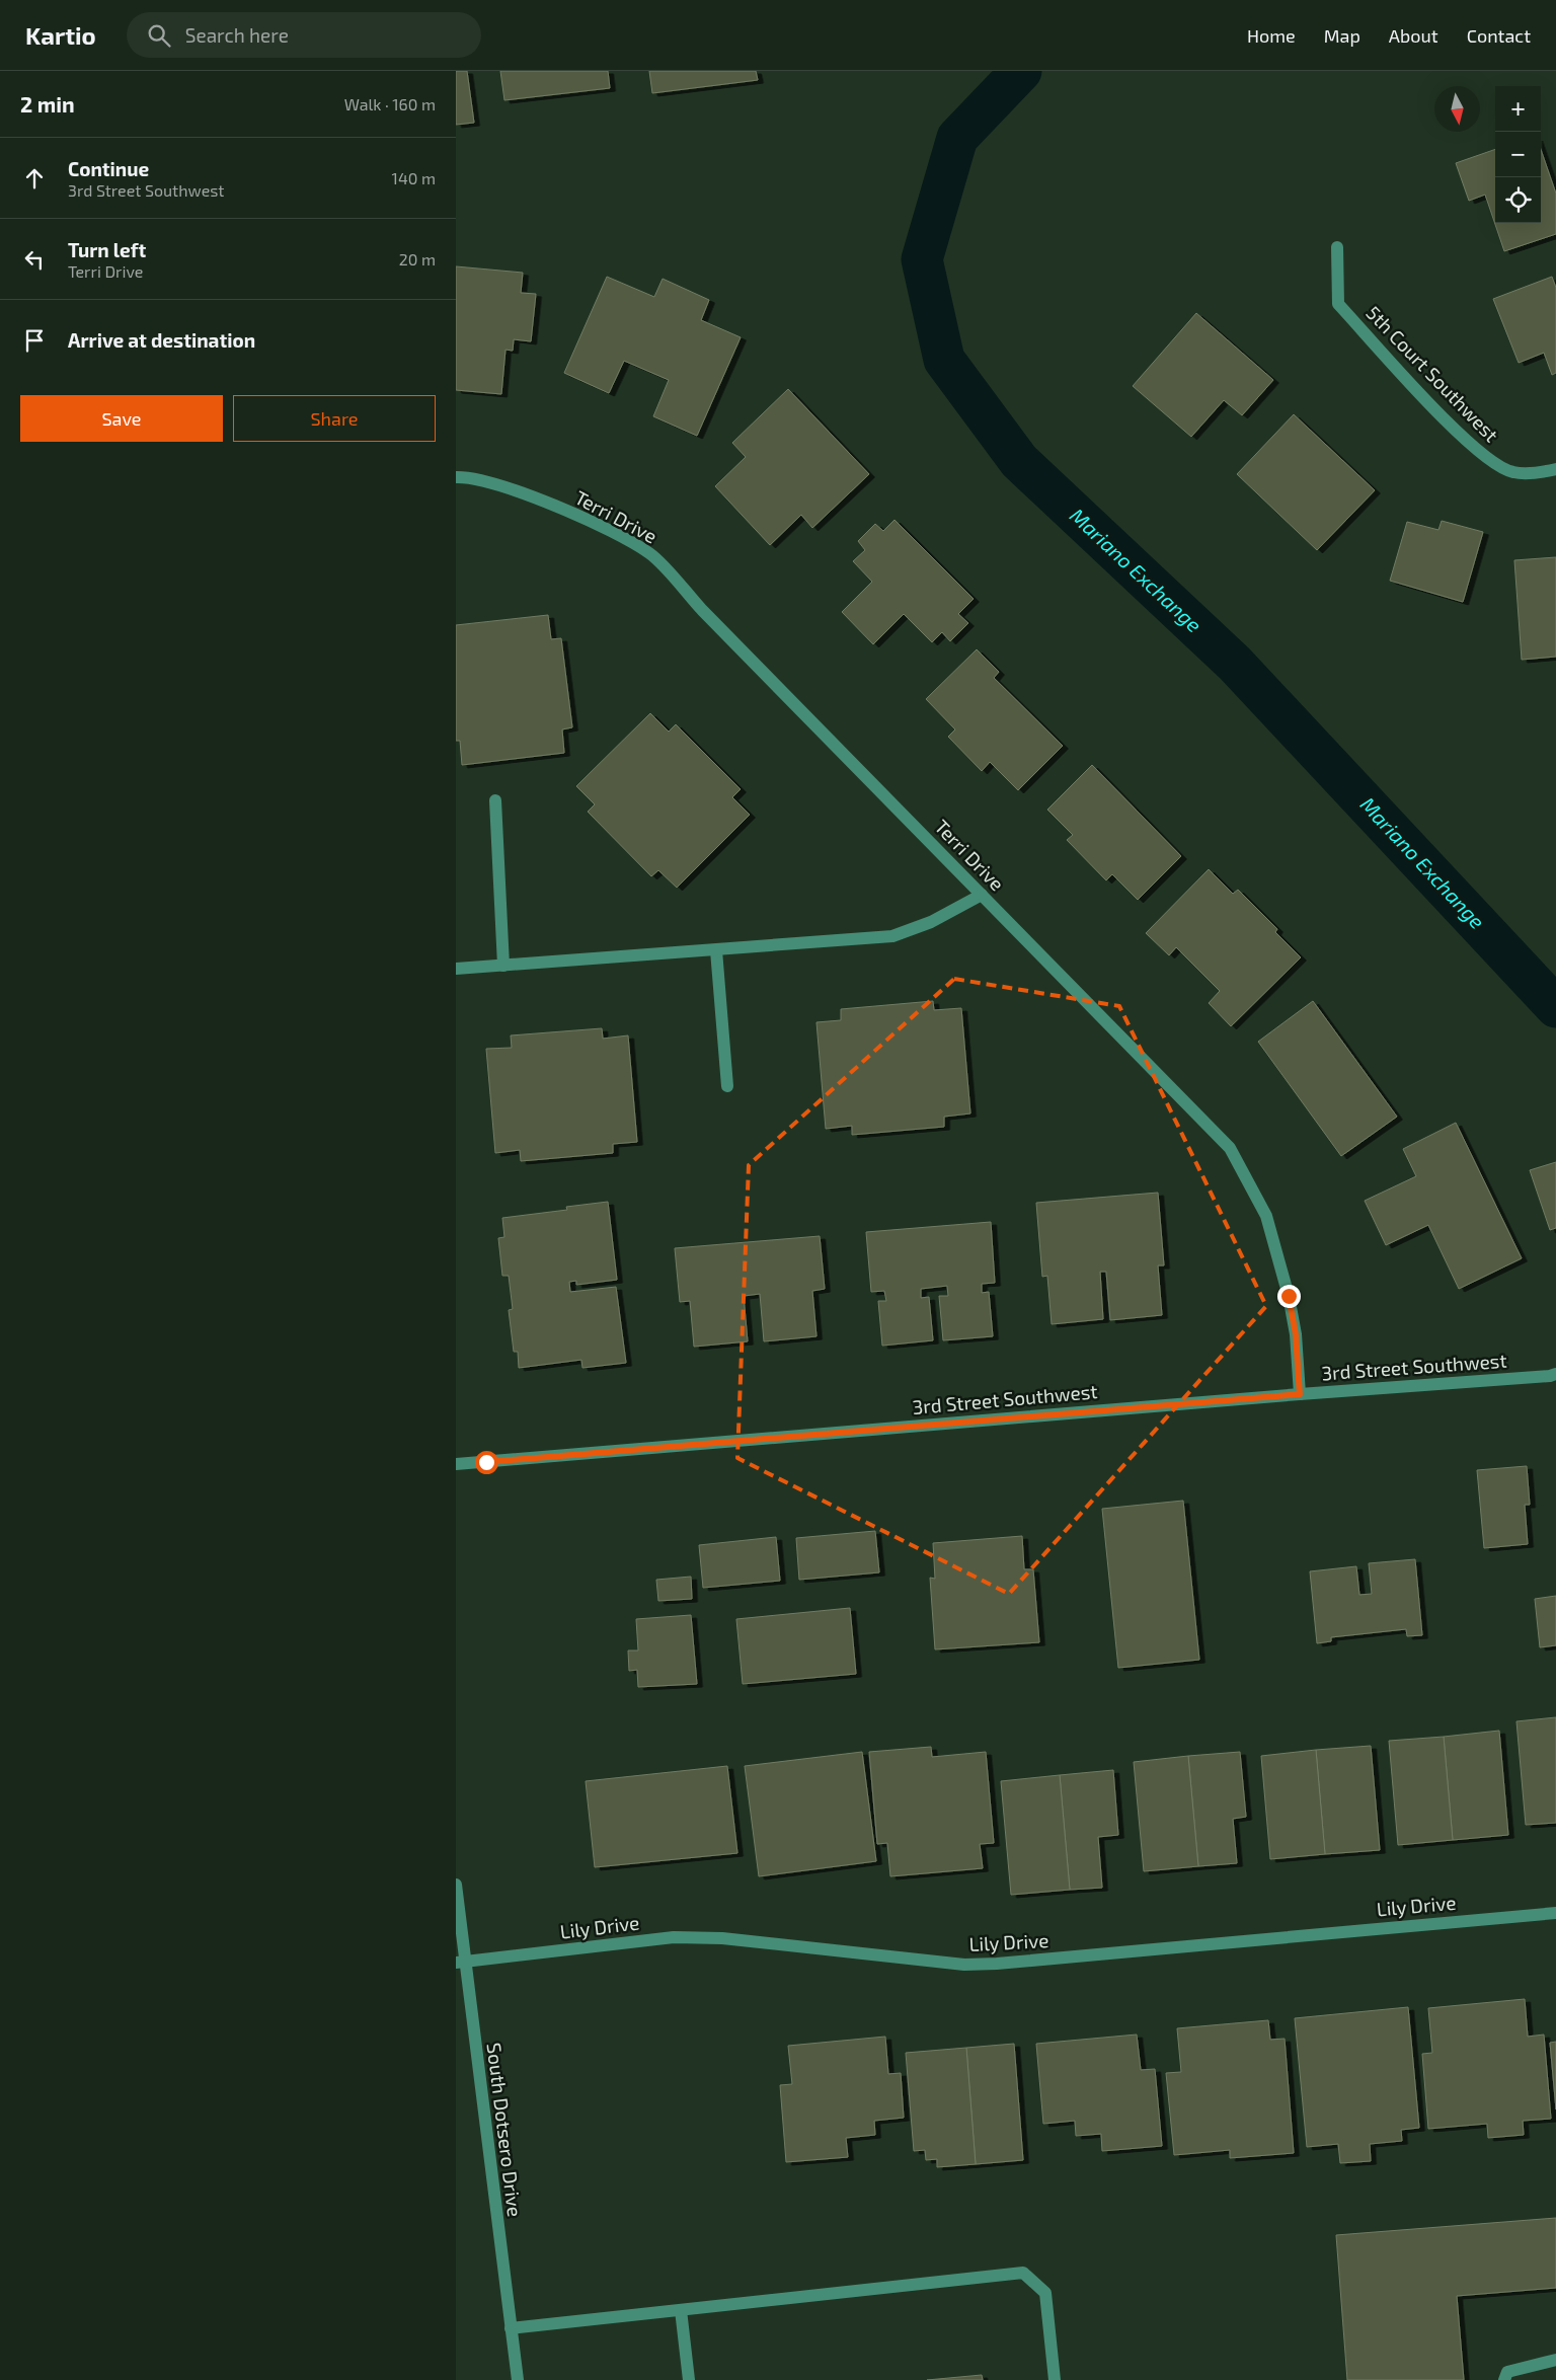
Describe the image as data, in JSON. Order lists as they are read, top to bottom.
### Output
{
  "streets": {
    "street": [
      "5th Court Southwest",
      "Terri Drive",
      "3rd Street Southwest",
      "Lily Drive",
      "South Dotsero Drive"
    ]
  },
  "crossings": [
    ["Terri Drive", "3rd Street Southwest"],
    ["Lily Drive", "South Dotsero Drive"]
  ],
  "water": ["Mariano Exchange"],
  "north": "bottom",
  "page": {
    "header": "Kartio",
    "search": "Search here",
    "nav": [
      "Home",
      "Map",
      "About",
      "Contact"
    ],
    "heading": ["2 min", "Walk · 160 m"],
    "map_buttons": ["+", "−"],
    "list": [
      ["Continue", "3rd Street Southwest", "140 m"],
      ["Turn left", "Terri Drive", "20 m"],
      "Arrive at destination"
    ],
    "buttons": ["Save", "Share"]
  }
}
